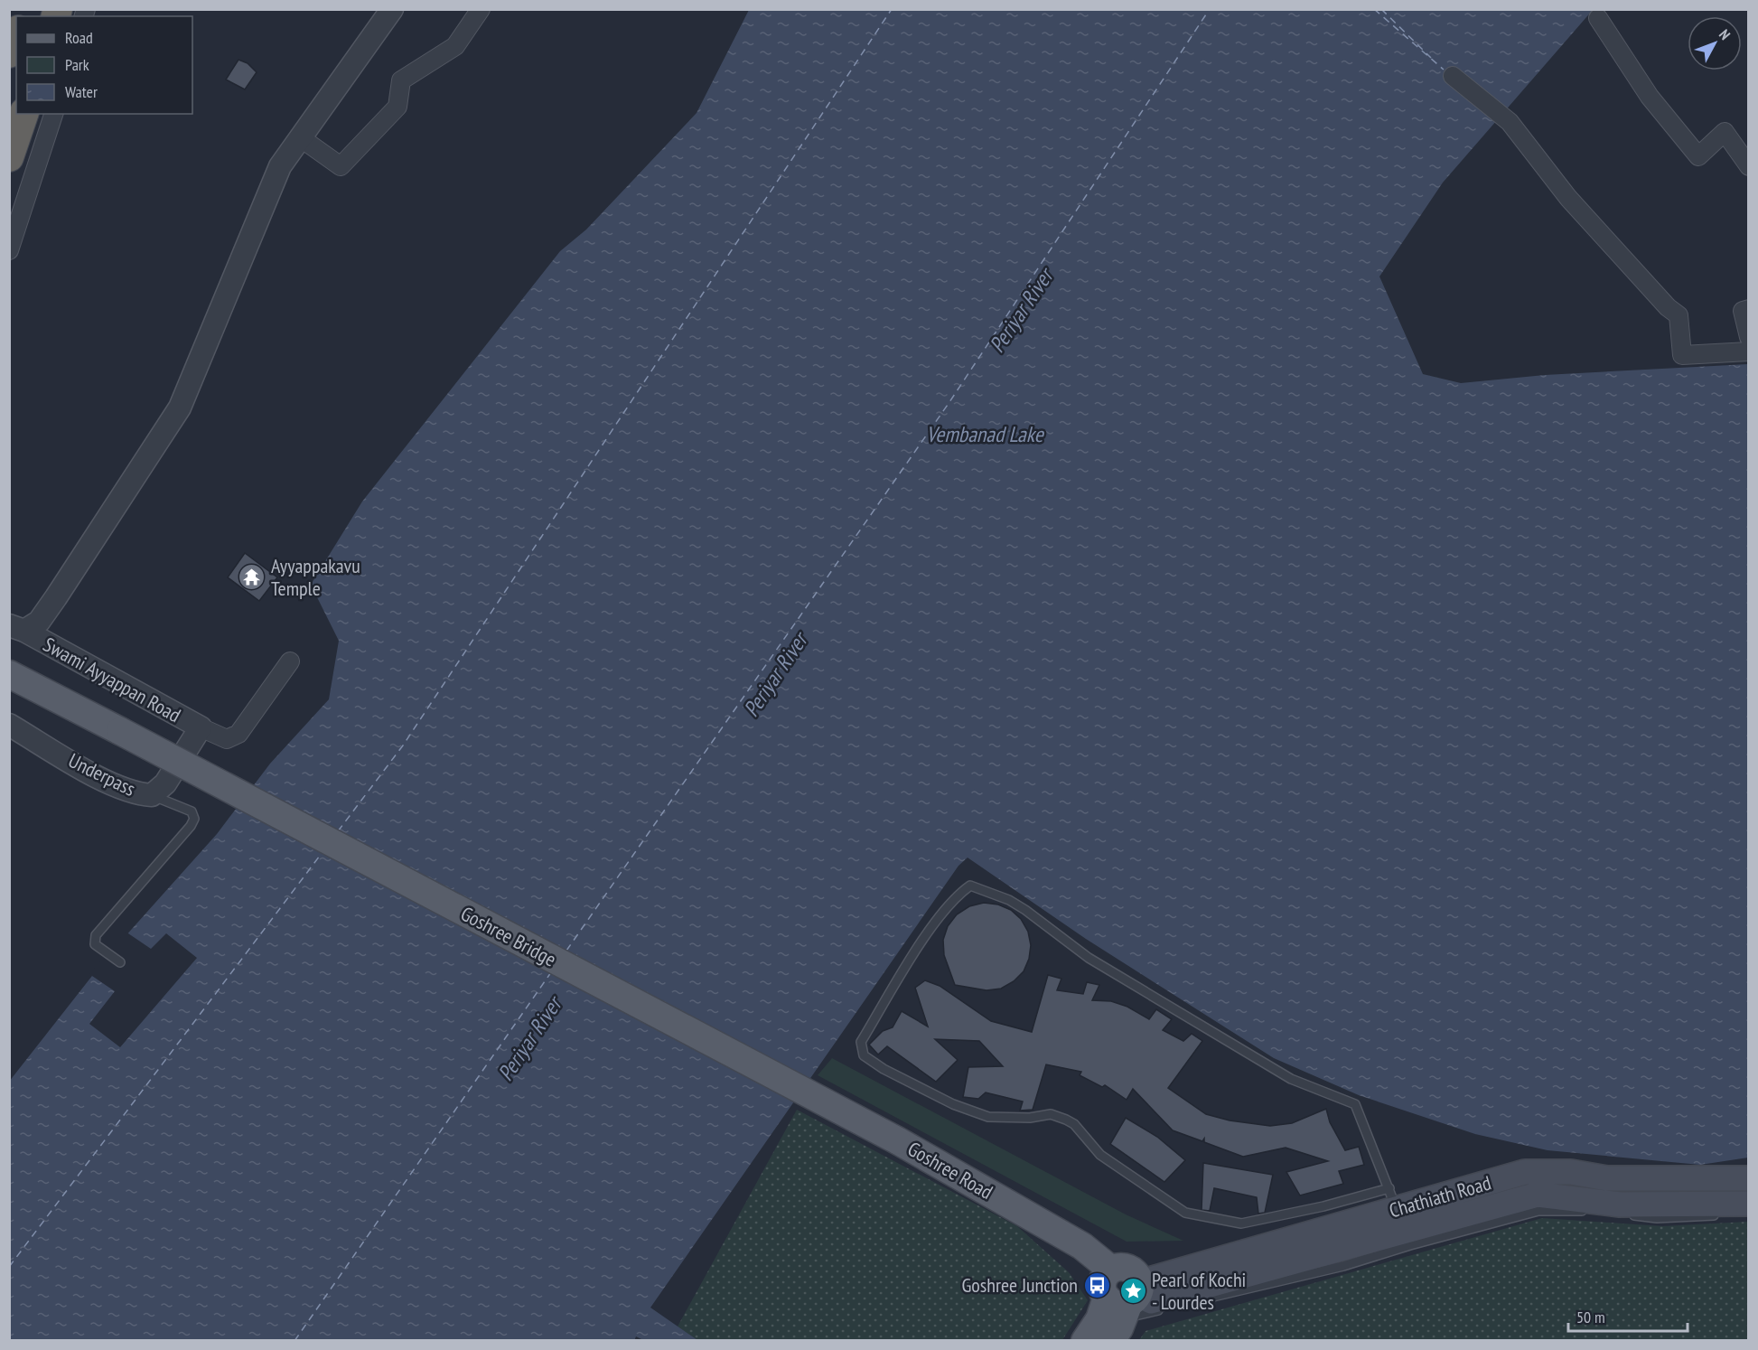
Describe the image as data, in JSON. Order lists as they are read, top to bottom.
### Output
{
  "streets": {
    "main road": ["Goshree Bridge", "Goshree Road", "Chathiath Road"],
    "street": ["Swami Ayyappan Road", "Underpass"]
  },
  "crossings": [
    ["Swami Ayyappan Road", "Underpass"],
    ["Goshree Bridge", "Goshree Road"],
    ["Goshree Road", "Chathiath Road"]
  ],
  "water": ["Periyar River", "Vembanad Lake"],
  "places": {
    "temple": ["Ayyappakavu Temple"],
    "bus stop": ["Goshree Junction"],
    "place": ["Pearl of Kochi - Lourdes"]
  },
  "legend": ["Road", "Park", "Water"],
  "scale_bar": "50 m",
  "north": "top right"
}
